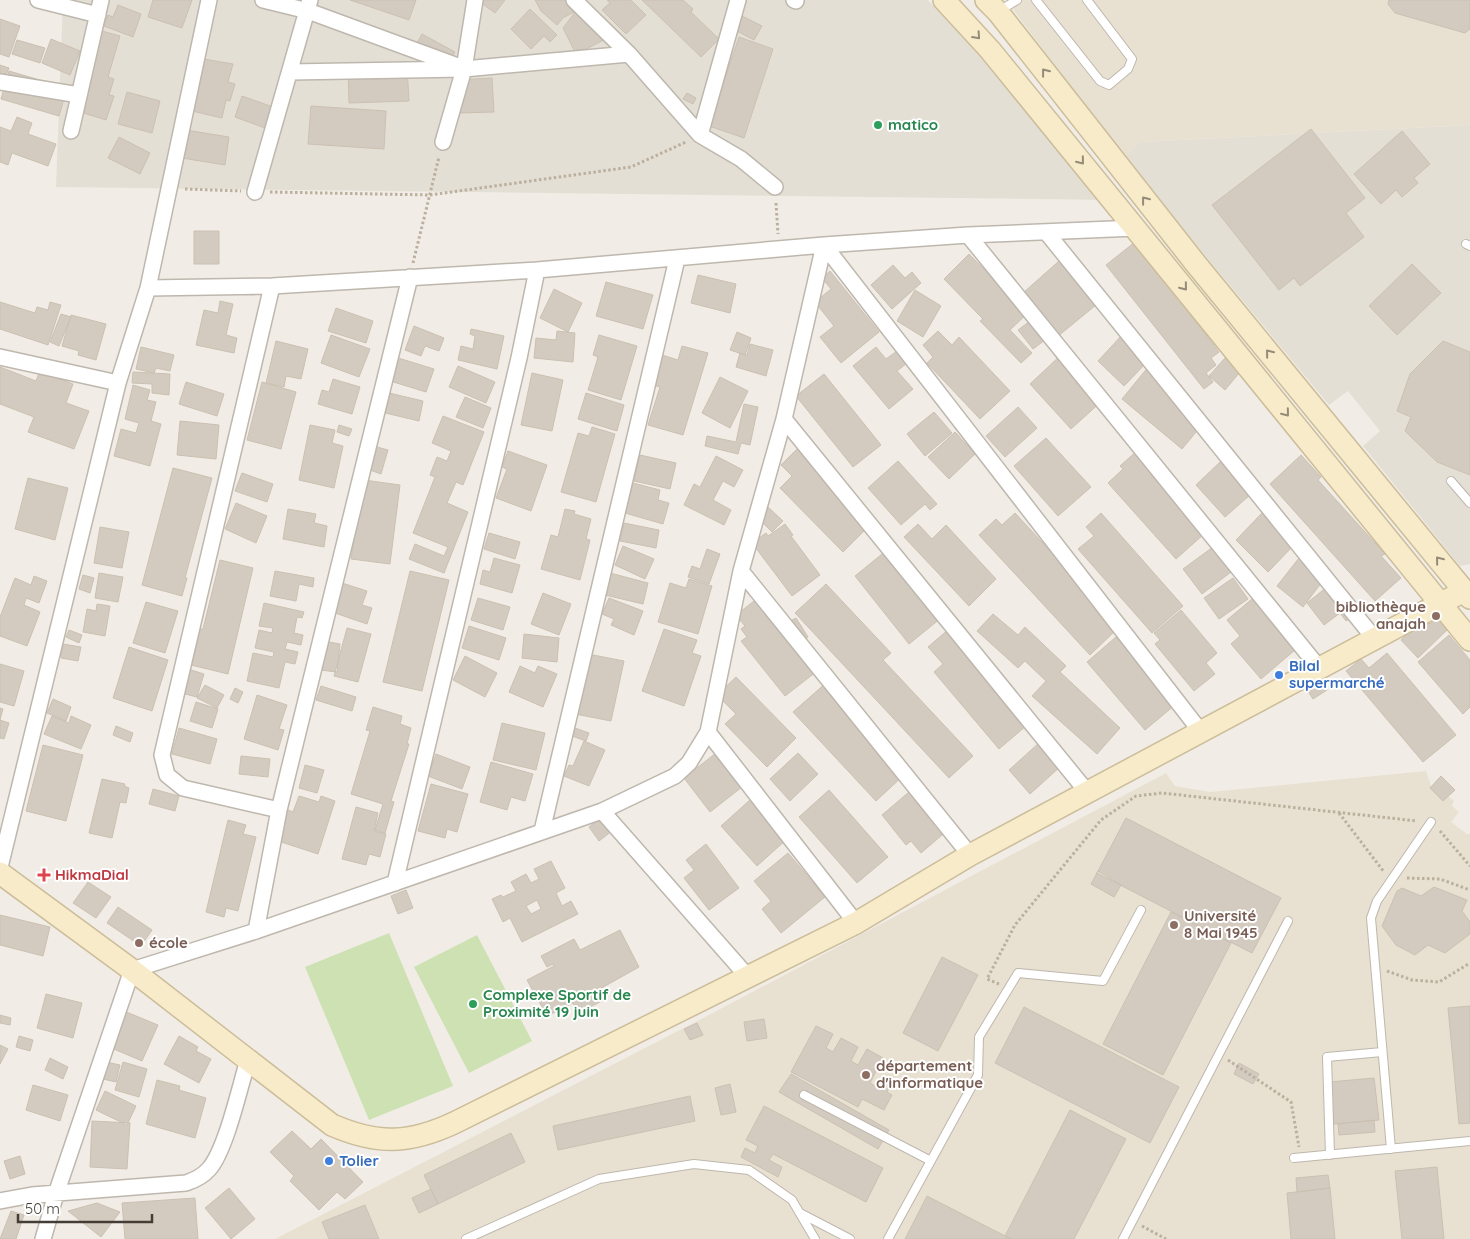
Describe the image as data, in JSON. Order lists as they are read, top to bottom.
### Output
{
  "places": {
    "other": [
      "matico",
      "bibliothèque anajah",
      "Bilal supermarché",
      "Université 8 Mai 1945",
      "école",
      "Complexe Sportif de Proximité 19 juin",
      "département d'informatique",
      "Tolier"
    ],
    "health": ["HikmaDial"]
  },
  "scale_bar": "50 m"
}
